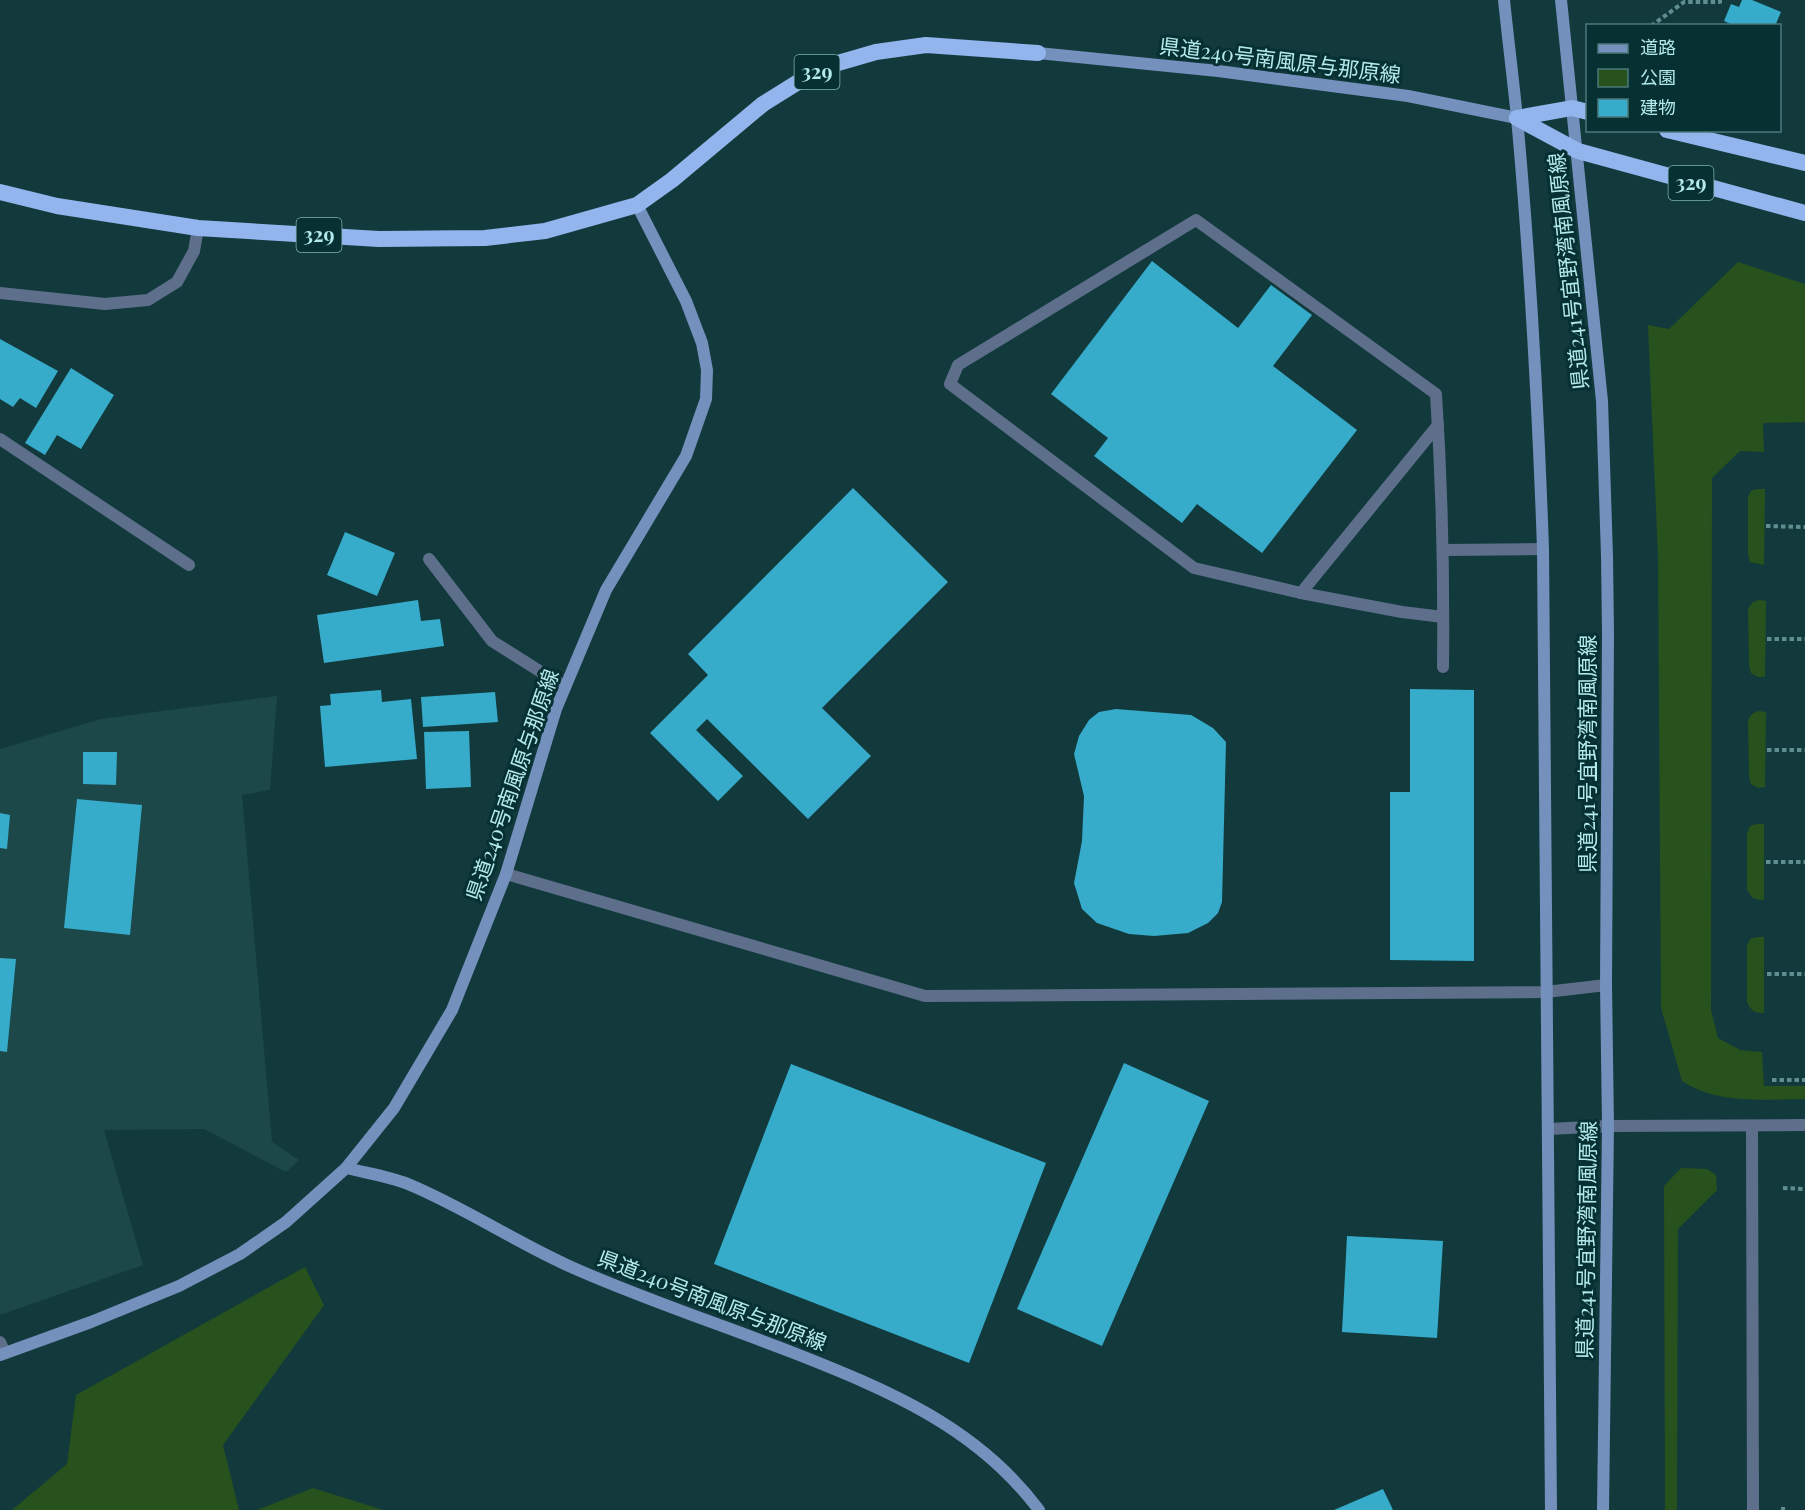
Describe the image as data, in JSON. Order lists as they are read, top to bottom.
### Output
{
  "streets": {
    "highway": ["329"],
    "main road": ["県道240号南風原与那原線", "県道241号宜野湾南風原線"]
  },
  "crossings": [
    ["県道240号南風原与那原線", "329"],
    ["県道240号南風原与那原線", "県道241号宜野湾南風原線"],
    ["329", "県道241号宜野湾南風原線"]
  ],
  "legend": ["道路", "公園", "建物"]
}
